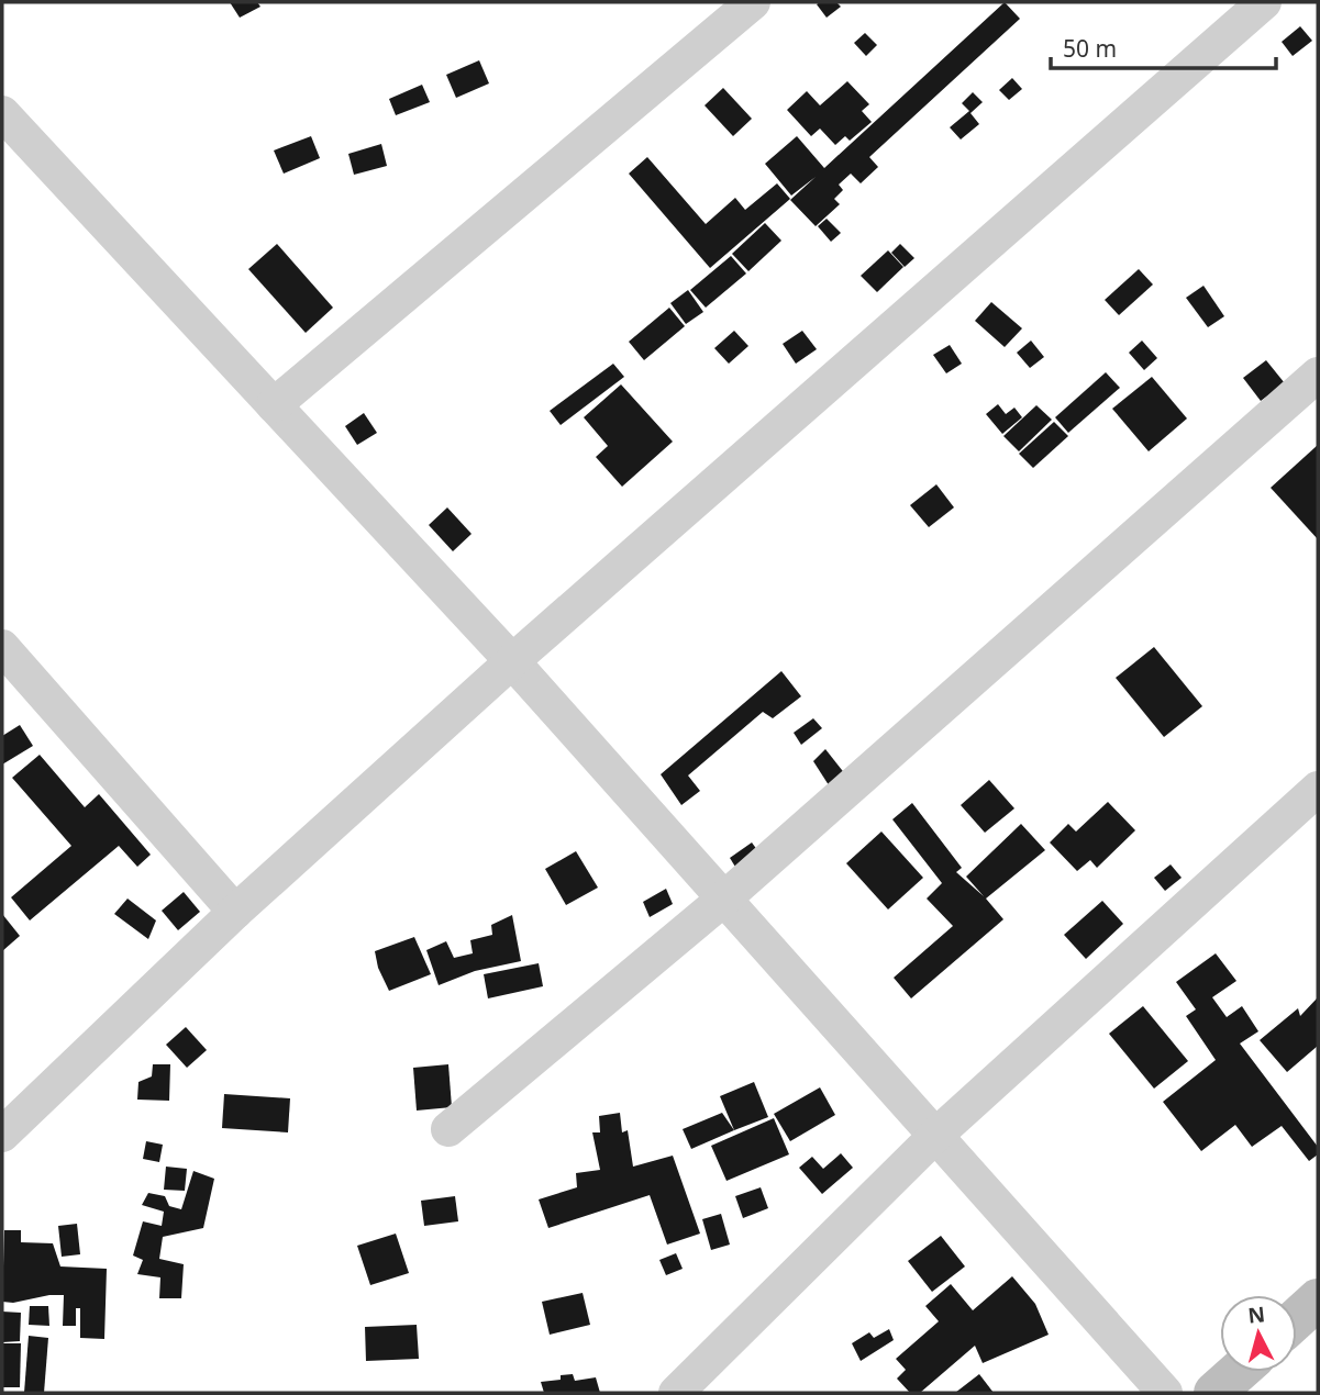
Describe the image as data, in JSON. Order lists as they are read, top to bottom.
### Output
{
  "scale_bar": "50 m",
  "north": "top"
}
